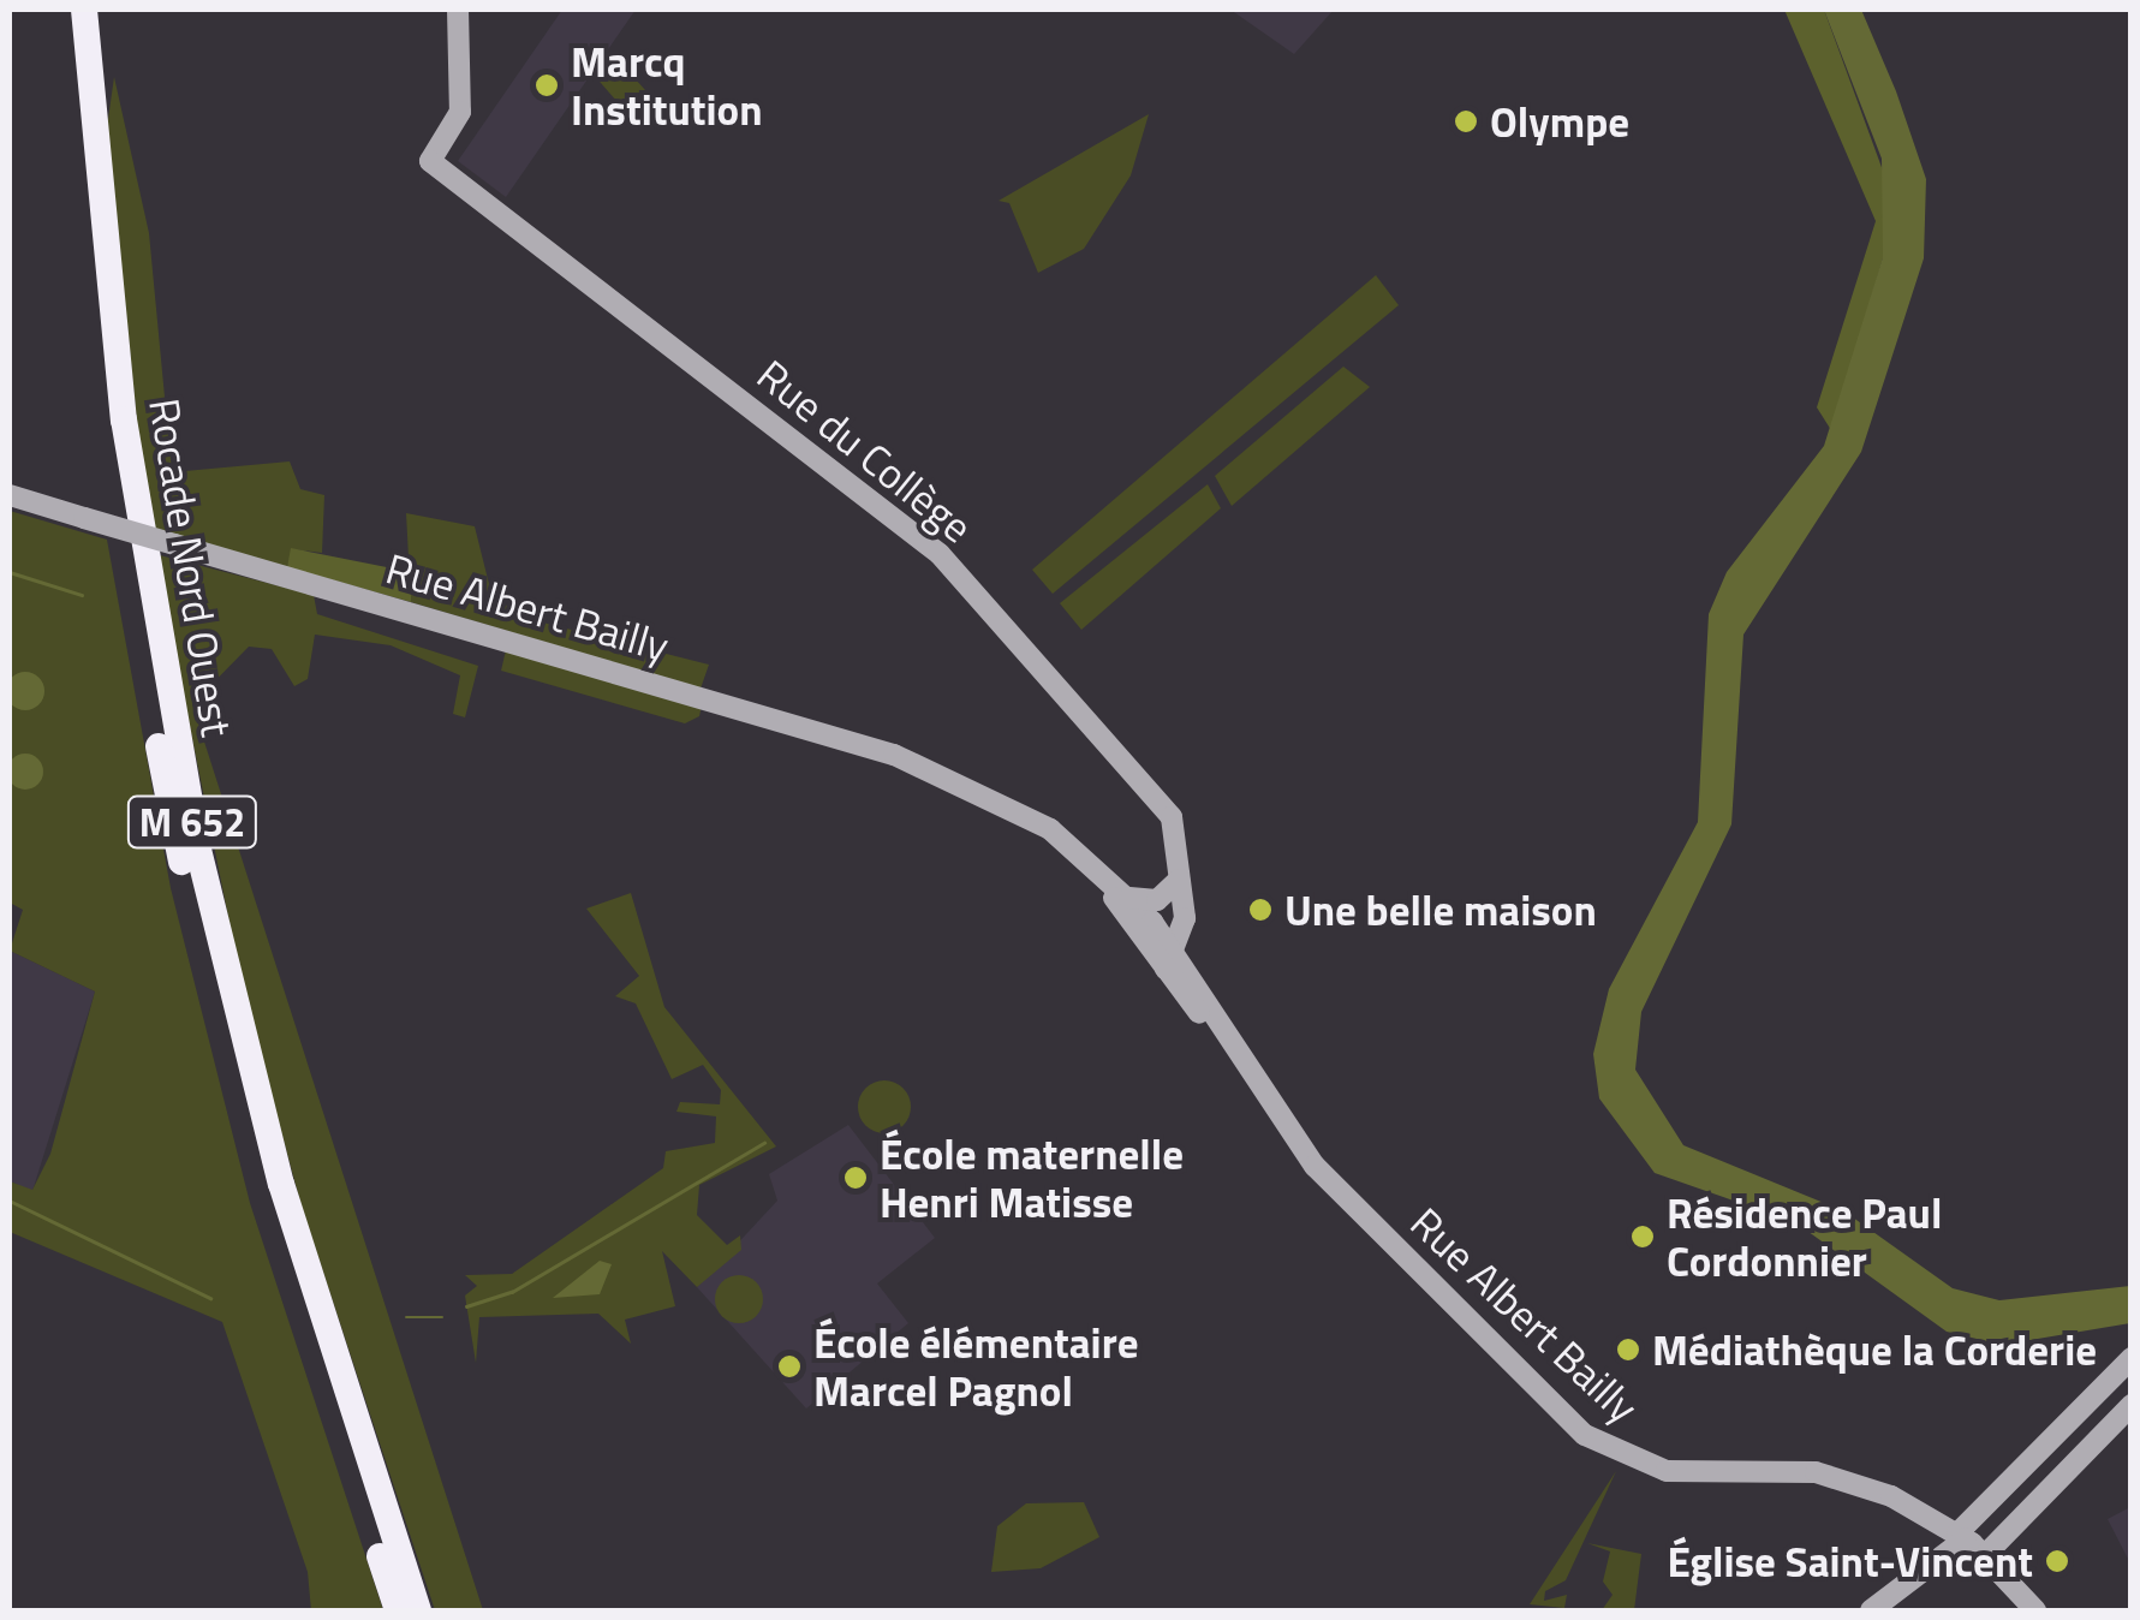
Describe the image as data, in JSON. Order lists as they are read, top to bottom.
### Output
{
  "streets": {
    "highway": ["Rocade Nord Ouest", "M 652"],
    "main road": ["Rue du Collège", "Rue Albert Bailly"]
  },
  "crossings": [
    ["Rue du Collège", "Rue Albert Bailly"]
  ],
  "places": [
    "Marcq Institution",
    "Olympe",
    "Une belle maison",
    "École maternelle Henri Matisse",
    "Résidence Paul Cordonnier",
    "Médiathèque la Corderie",
    "École élémentaire Marcel Pagnol",
    "Église Saint-Vincent"
  ]
}
